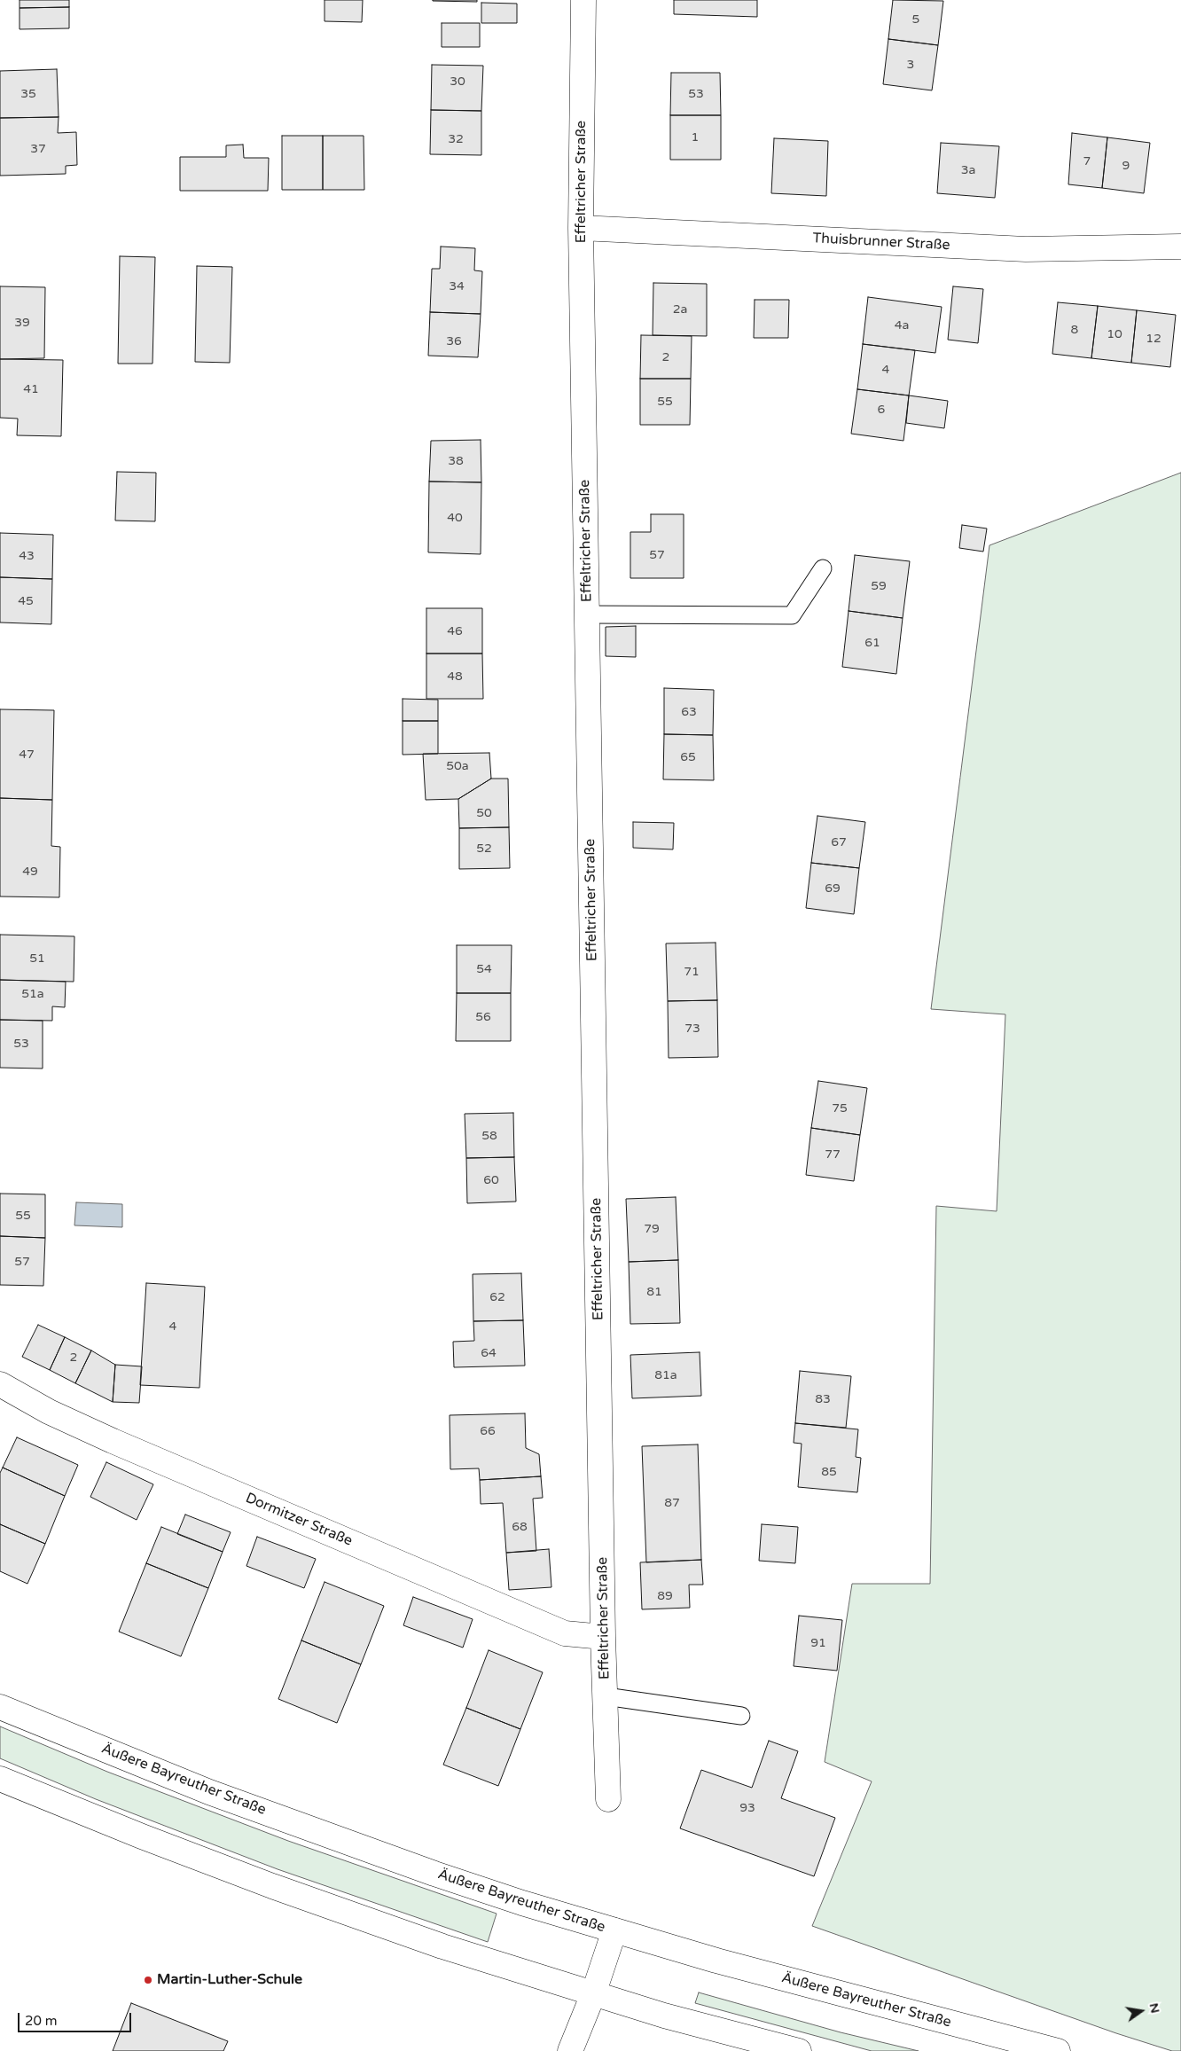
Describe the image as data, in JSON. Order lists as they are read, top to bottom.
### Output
{
  "streets": {
    "street": [
      "Effeltricher Straße",
      "Thuisbrunner Straße",
      "Dormitzer Straße",
      "Äußere Bayreuther Straße"
    ]
  },
  "crossings": [
    ["Effeltricher Straße", "Thuisbrunner Straße"],
    ["Effeltricher Straße", "Dormitzer Straße"]
  ],
  "places": ["Martin-Luther-Schule"],
  "house_numbers": [
    "5",
    "3",
    "30",
    "35",
    "53",
    "1",
    "32",
    "37",
    "7",
    "9",
    "3a",
    "34",
    "2a",
    "39",
    "4a",
    "8",
    "10",
    "12",
    "36",
    "2",
    "4",
    "41",
    "55",
    "6",
    "38",
    "40",
    "57",
    "43",
    "59",
    "45",
    "46",
    "61",
    "48",
    "63",
    "47",
    "65",
    "50a",
    "50",
    "67",
    "52",
    "49",
    "69",
    "51",
    "54",
    "71",
    "51a",
    "56",
    "73",
    "53",
    "75",
    "58",
    "77",
    "60",
    "55",
    "79",
    "57",
    "81",
    "62",
    "4",
    "64",
    "2",
    "81a",
    "83",
    "66",
    "85",
    "87",
    "68",
    "89",
    "91",
    "93"
  ],
  "scale_bar": "20 m",
  "north": "right"
}
